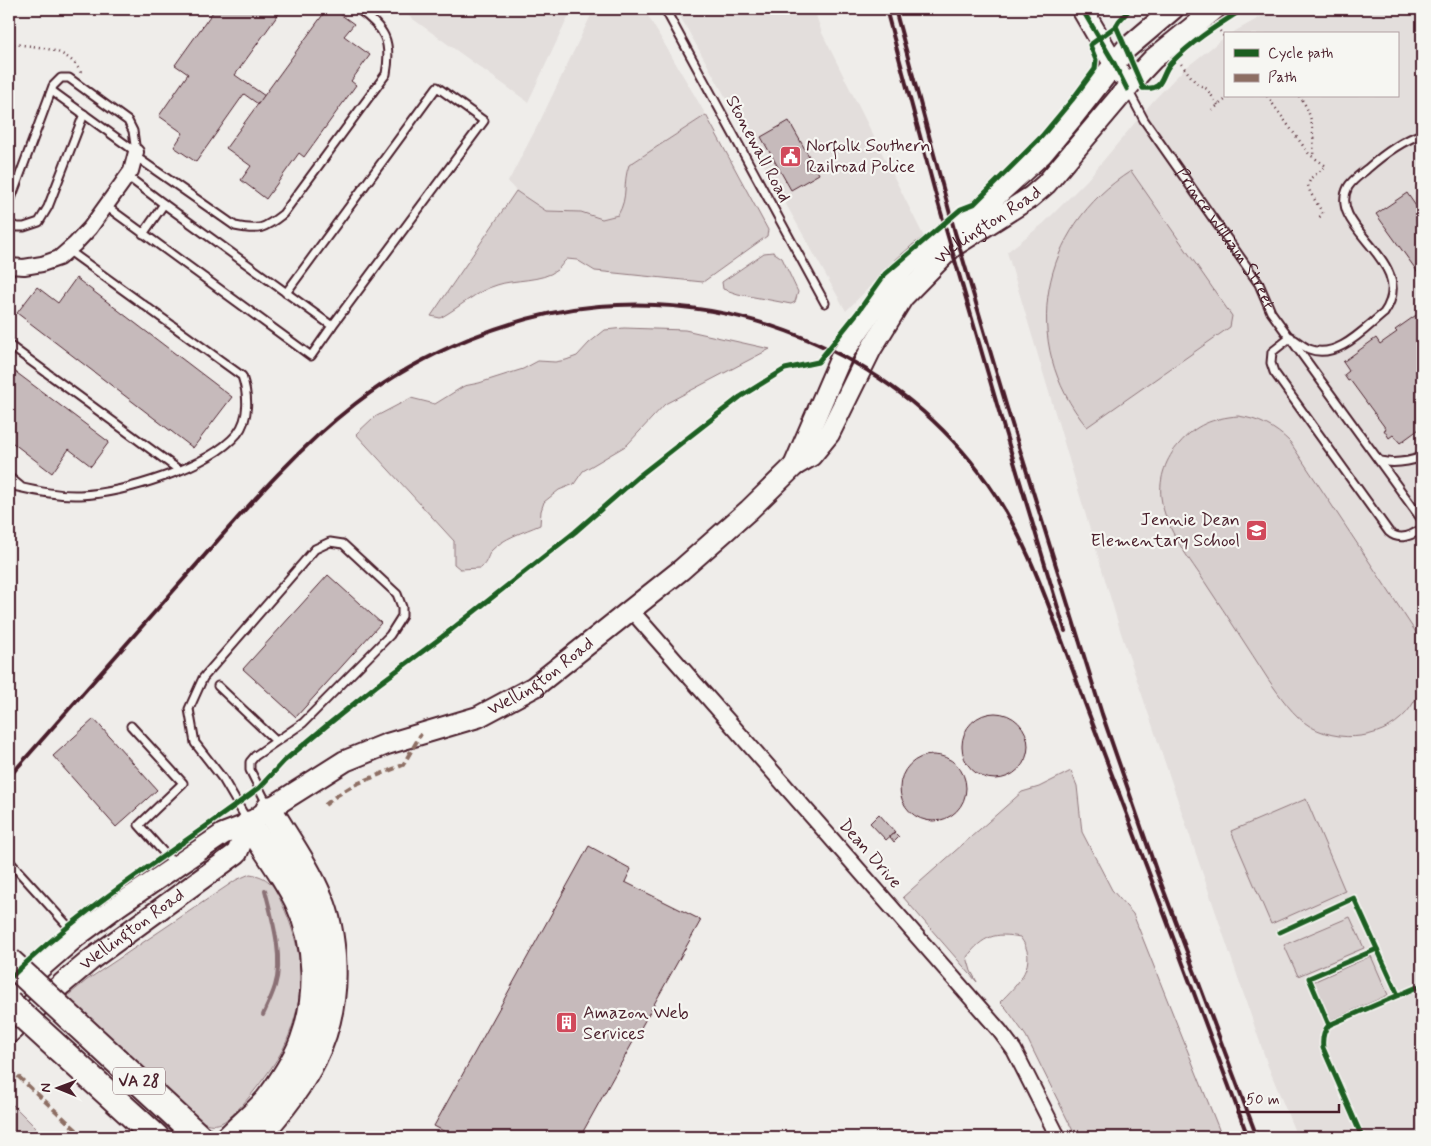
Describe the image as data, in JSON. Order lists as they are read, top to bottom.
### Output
{
  "streets": {
    "highway": ["VA 28"],
    "main road": ["Wellington Road", "Prince William Street"],
    "street": ["Dean Drive"],
    "lane": ["Stonewall Road"]
  },
  "crossings": [
    ["Wellington Road", "Prince William Street"],
    ["Wellington Road", "Dean Drive"]
  ],
  "places": {
    "public building": ["Norfolk Southern Railroad Police"],
    "school or university": ["Jennie Dean Elementary School"],
    "building": ["Amazon Web Services"]
  },
  "legend": ["Cycle path", "Path"],
  "scale_bar": "50 m",
  "north": "left"
}
